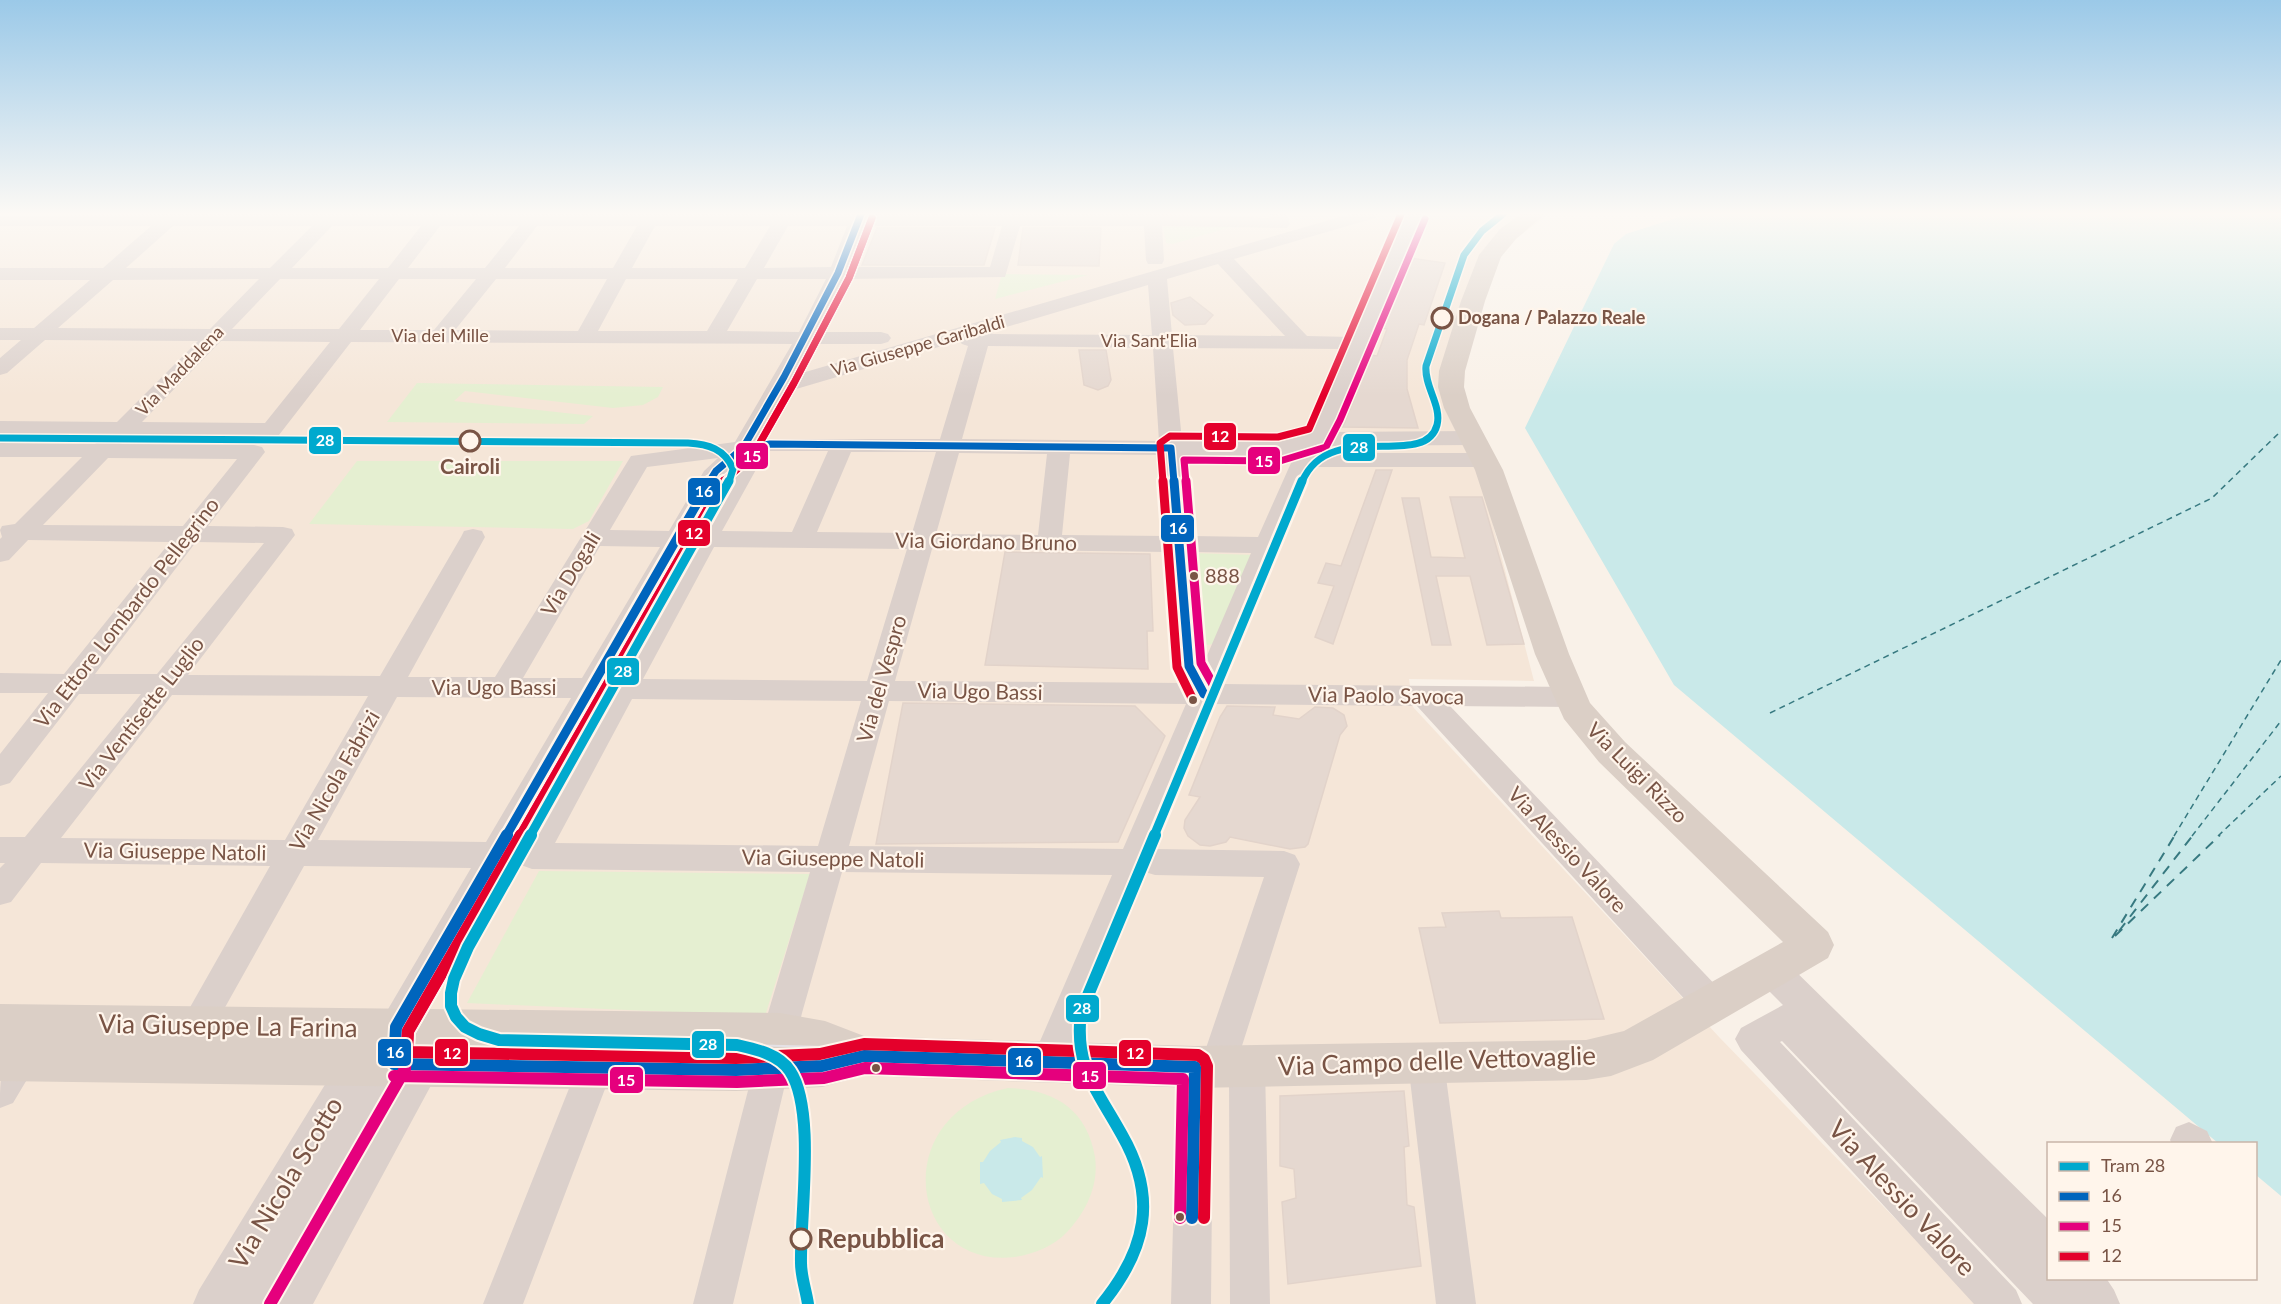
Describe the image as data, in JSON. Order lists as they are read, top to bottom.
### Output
{
  "streets": {
    "main road": ["Via Luigi Rizzo", "Via Giuseppe La Farina", "Via Campo delle Vettovaglie"],
    "street": [
      "Via dei Mille",
      "Via Sant'Elia",
      "Via Giuseppe Garibaldi",
      "Via Maddalena",
      "Via Giordano Bruno",
      "Via Dogali",
      "Via Ettore Lombardo Pellegrino",
      "Via del Vespro",
      "Via Ugo Bassi",
      "Via Paolo Savoca",
      "Via Ventisette Luglio",
      "Via Nicola Fabrizi",
      "Via Alessio Valore",
      "Via Giuseppe Natoli",
      "Via Nicola Scotto"
    ]
  },
  "crossings": [
    ["Via dei Mille", "Via Giuseppe Garibaldi"],
    ["Via dei Mille", "Via Maddalena"],
    ["Via Sant'Elia", "Via Giuseppe Garibaldi"],
    ["Via Sant'Elia", "Via del Vespro"],
    ["Via Giuseppe Garibaldi", "Via del Vespro"],
    ["Via Maddalena", "Via Ettore Lombardo Pellegrino"],
    ["Via Giordano Bruno", "Via Dogali"],
    ["Via Giordano Bruno", "Via del Vespro"],
    ["Via Dogali", "Via Ugo Bassi"],
    ["Via Ettore Lombardo Pellegrino", "Via Ugo Bassi"],
    ["Via Ettore Lombardo Pellegrino", "Via Ventisette Luglio"],
    ["Via del Vespro", "Via Ugo Bassi"],
    ["Via del Vespro", "Via Giuseppe Natoli"],
    ["Via del Vespro", "Via Giuseppe La Farina"],
    ["Via del Vespro", "Via Campo delle Vettovaglie"],
    ["Via Ugo Bassi", "Via Paolo Savoca"],
    ["Via Ugo Bassi", "Via Ventisette Luglio"],
    ["Via Ugo Bassi", "Via Nicola Fabrizi"],
    ["Via Ugo Bassi", "Via Giuseppe Natoli"],
    ["Via Paolo Savoca", "Via Luigi Rizzo"],
    ["Via Paolo Savoca", "Via Alessio Valore"],
    ["Via Ventisette Luglio", "Via Giuseppe Natoli"],
    ["Via Luigi Rizzo", "Via Campo delle Vettovaglie"],
    ["Via Nicola Fabrizi", "Via Giuseppe Natoli"],
    ["Via Nicola Fabrizi", "Via Giuseppe La Farina"],
    ["Via Alessio Valore", "Via Campo delle Vettovaglie"],
    ["Via Giuseppe Natoli", "Via Campo delle Vettovaglie"],
    ["Via Giuseppe La Farina", "Via Campo delle Vettovaglie"],
    ["Via Giuseppe La Farina", "Via Nicola Scotto"]
  ],
  "places": [
    "Dogana / Palazzo Reale",
    "Cairoli",
    "888",
    "Repubblica"
  ],
  "lines": [
    "tram line 28",
    "transit line 16",
    "transit line 15",
    "transit line 12"
  ],
  "legend": [
    "Tram 28",
    "16",
    "15",
    "12"
  ]
}
